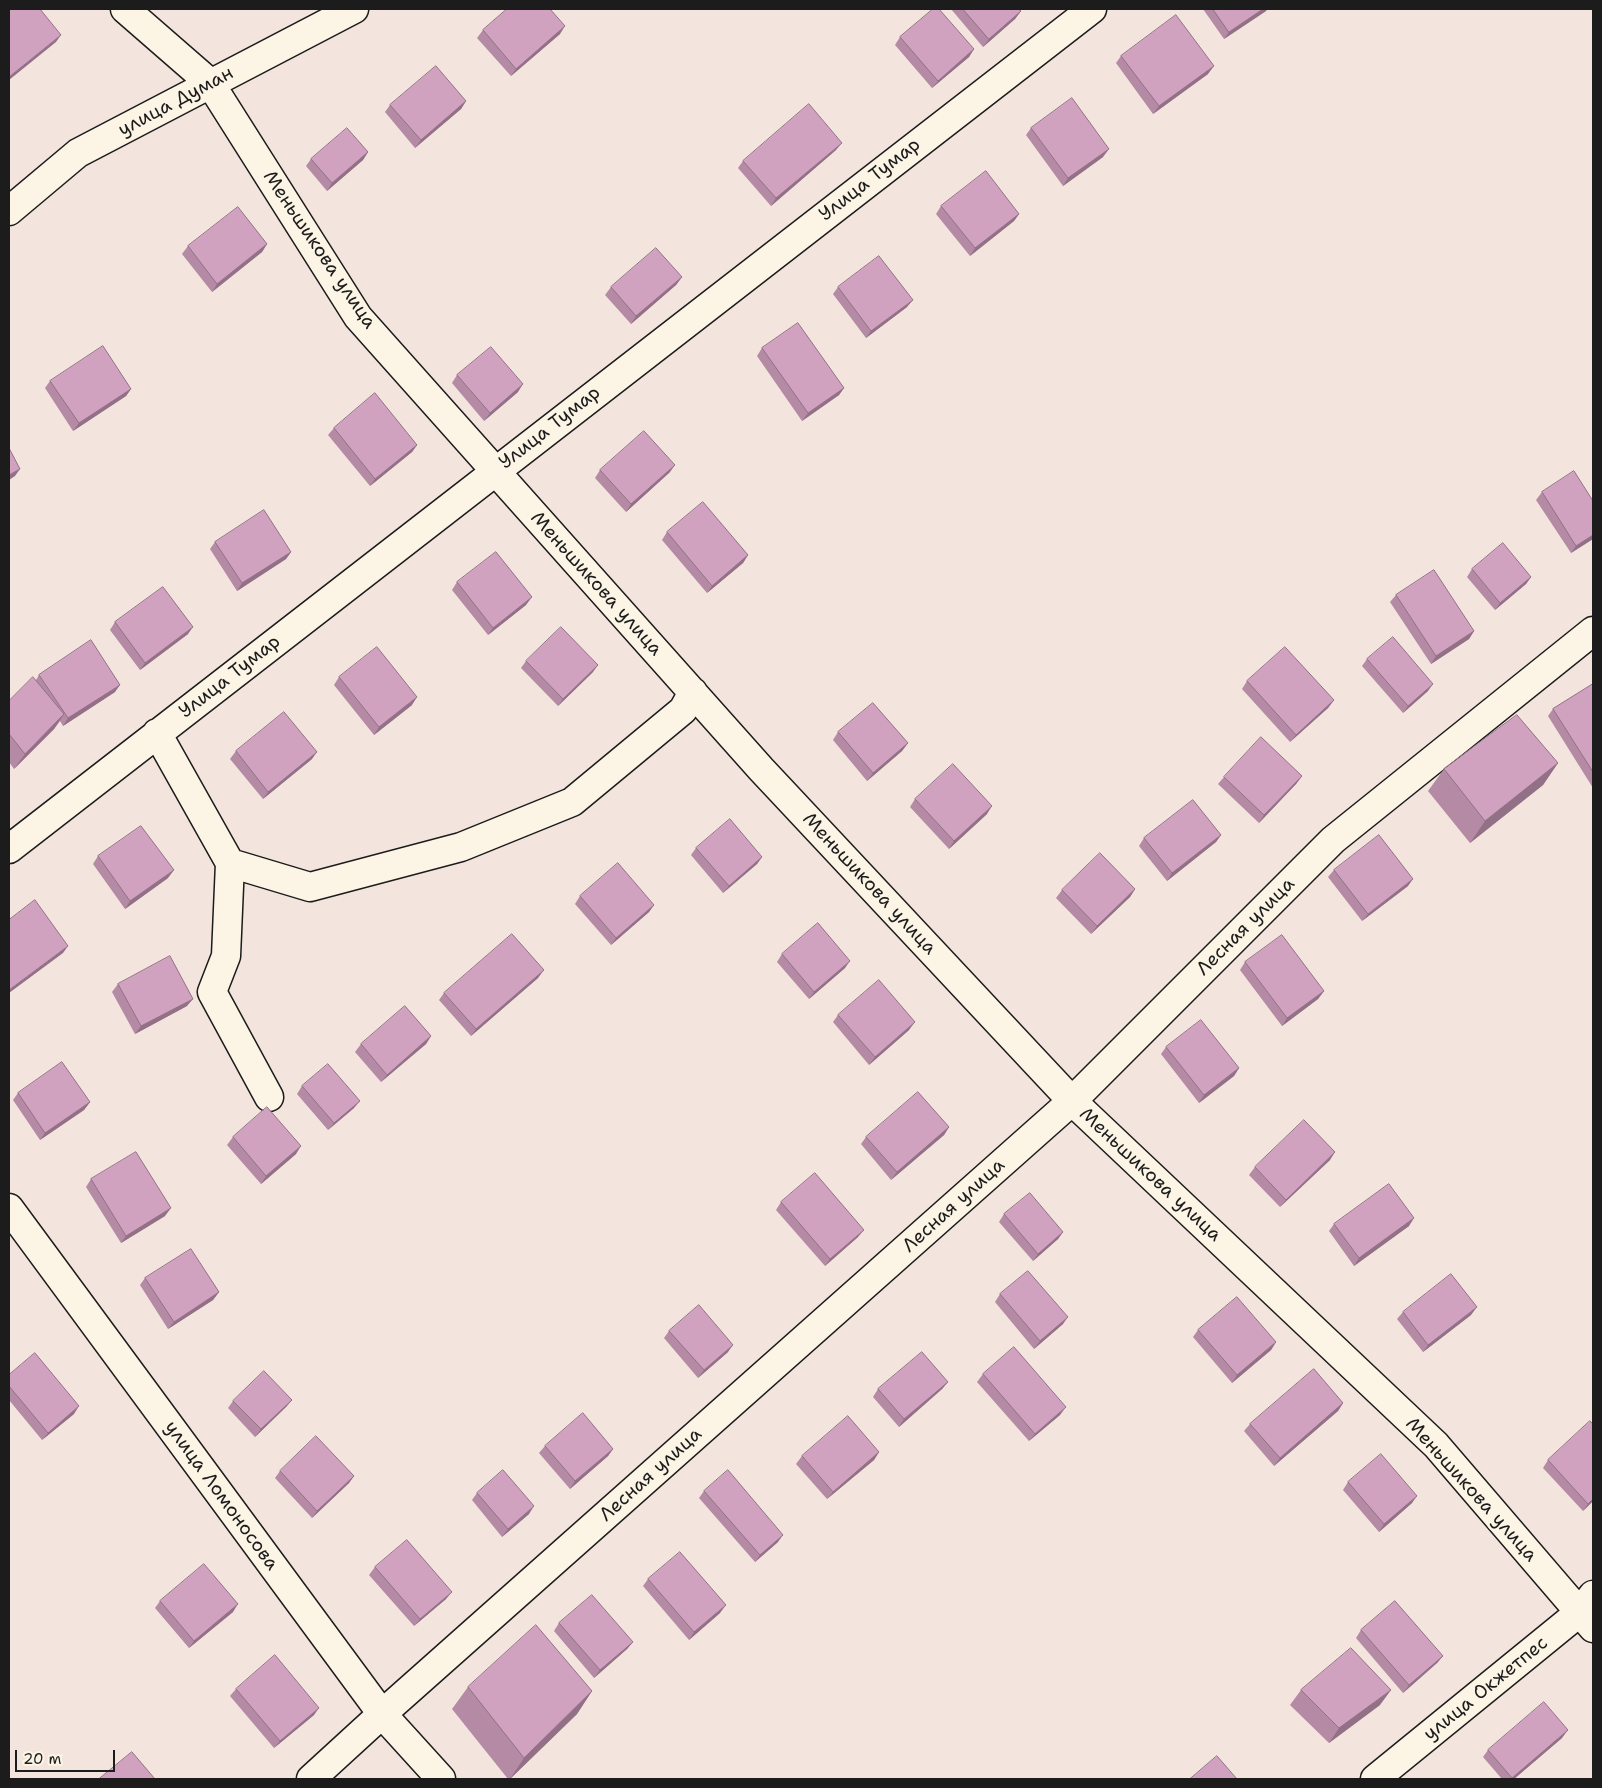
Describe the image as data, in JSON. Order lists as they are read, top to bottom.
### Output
{
  "streets": {
    "street": [
      "улица Думан",
      "Улица Тумар",
      "Меньшикова улица",
      "Лесная улица",
      "улица Ломоносова",
      "улица Окжетпес"
    ]
  },
  "crossings": [
    ["улица Думан", "Меньшикова улица"],
    ["Улица Тумар", "Меньшикова улица"],
    ["Меньшикова улица", "Лесная улица"],
    ["Меньшикова улица", "улица Окжетпес"],
    ["Лесная улица", "улица Ломоносова"]
  ],
  "scale_bar": "20 m"
}
